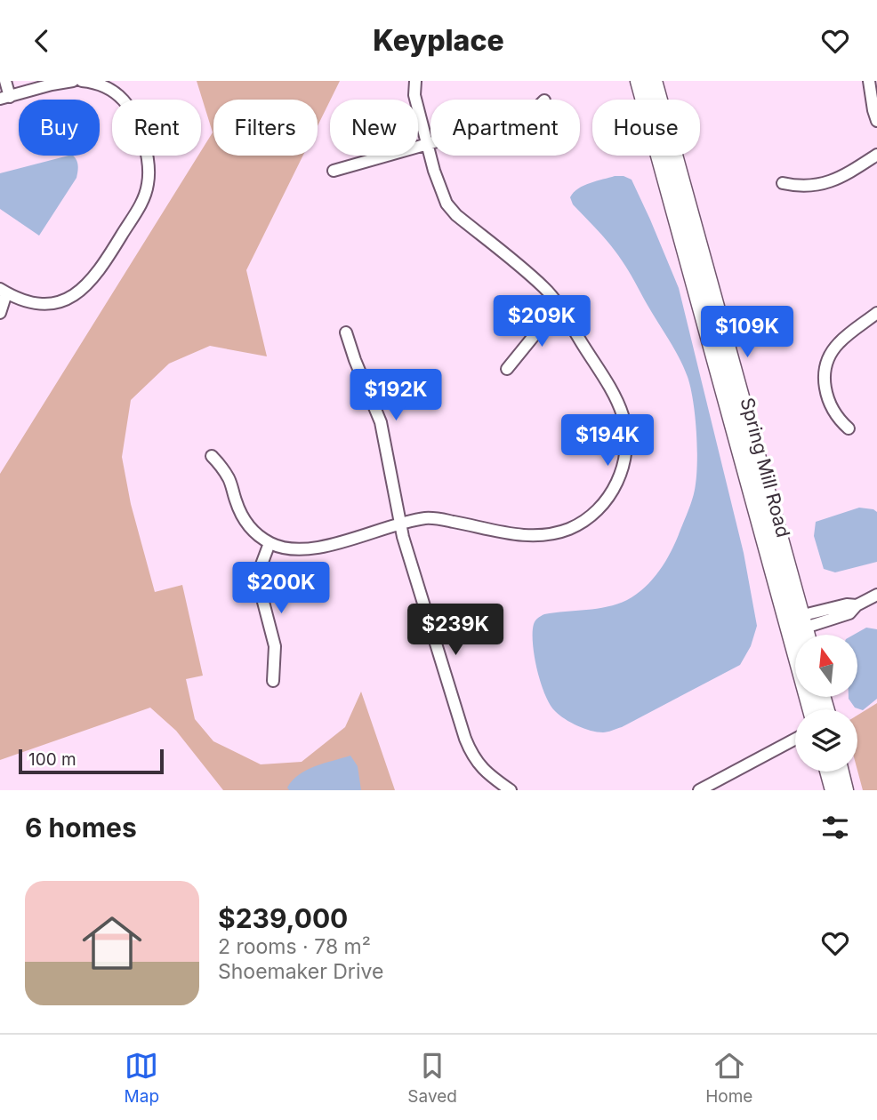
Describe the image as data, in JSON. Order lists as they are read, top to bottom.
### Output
{
  "streets": {
    "street": ["Spring Mill Road"]
  },
  "scale_bar": "100 m",
  "north": "top",
  "page": {
    "header": "Keyplace",
    "chip": [
      "Buy",
      "Rent",
      "Filters",
      "New",
      "Apartment",
      "House"
    ],
    "price": [
      "$209K",
      "$109K",
      "$192K",
      "$194K",
      "$200K",
      "$239K"
    ],
    "scale": "100 m",
    "heading": "6 homes",
    "list": [
      {
        "name": "$239,000",
        "note": "2 rooms · 78 m² · Shoemaker Drive"
      }
    ],
    "tabs": ["Map", "Saved", "Home"]
  }
}
